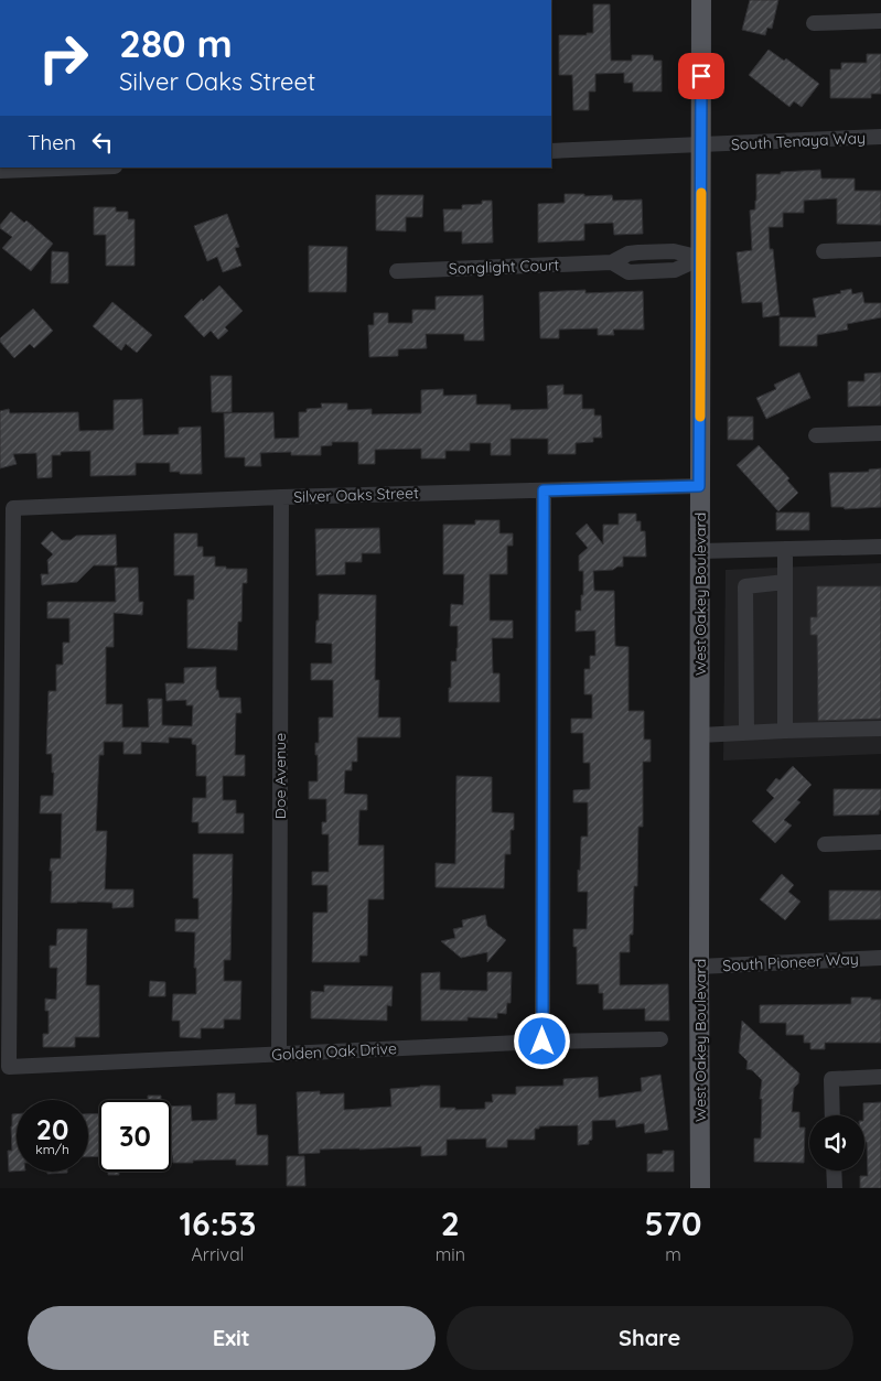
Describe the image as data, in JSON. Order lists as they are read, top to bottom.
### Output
{
  "streets": {
    "main road": ["West Oakey Boulevard"],
    "street": [
      "South Tenaya Way",
      "Songlight Court",
      "Silver Oaks Street",
      "Doe Avenue",
      "South Pioneer Way",
      "Golden Oak Drive"
    ]
  },
  "crossings": [
    ["South Tenaya Way", "West Oakey Boulevard"],
    ["Songlight Court", "West Oakey Boulevard"],
    ["Silver Oaks Street", "West Oakey Boulevard"],
    ["Silver Oaks Street", "Doe Avenue"],
    ["Silver Oaks Street", "Golden Oak Drive"],
    ["West Oakey Boulevard", "South Pioneer Way"],
    ["Doe Avenue", "Golden Oak Drive"]
  ],
  "page": {
    "turn": ["280 m", "Silver Oaks Street"],
    "then": "Then",
    "speed": "20 km/h",
    "limit": "30",
    "eta": [
      "16:53",
      "Arrival",
      "2",
      "min",
      "570",
      "m"
    ],
    "buttons": ["Exit", "Share"]
  }
}
